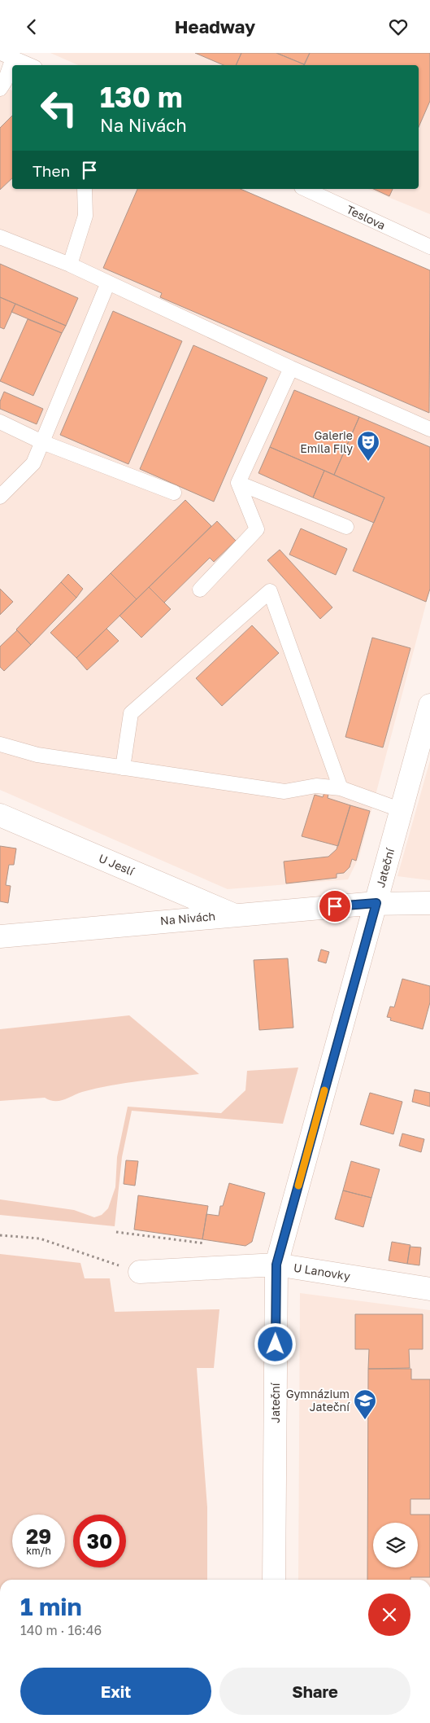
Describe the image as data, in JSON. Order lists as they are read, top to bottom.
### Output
{
  "streets": {
    "street": [
      "U Jeslí",
      "Jateční",
      "Na Nivách",
      "U Lanovky"
    ],
    "lane": ["Teslova"]
  },
  "crossings": [
    ["U Jeslí", "Na Nivách"],
    ["Jateční", "Na Nivách"],
    ["Jateční", "U Lanovky"]
  ],
  "places": {
    "theatre": ["Galerie Emila Fily"],
    "school or university": ["Gymnázium Jateční"]
  },
  "page": {
    "header": "Headway",
    "turn": ["130 m", "Na Nivách"],
    "then": "Then",
    "speed": "29 km/h",
    "limit": "30",
    "heading": ["1 min", "140 m · 16:46"],
    "buttons": ["Exit", "Share"]
  }
}
